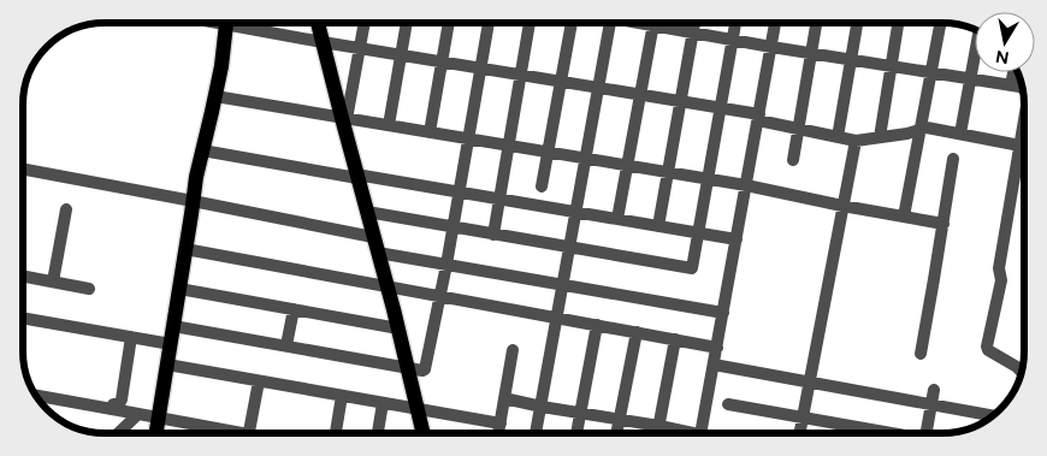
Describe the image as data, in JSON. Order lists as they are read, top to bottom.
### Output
{
  "north": "bottom"
}
